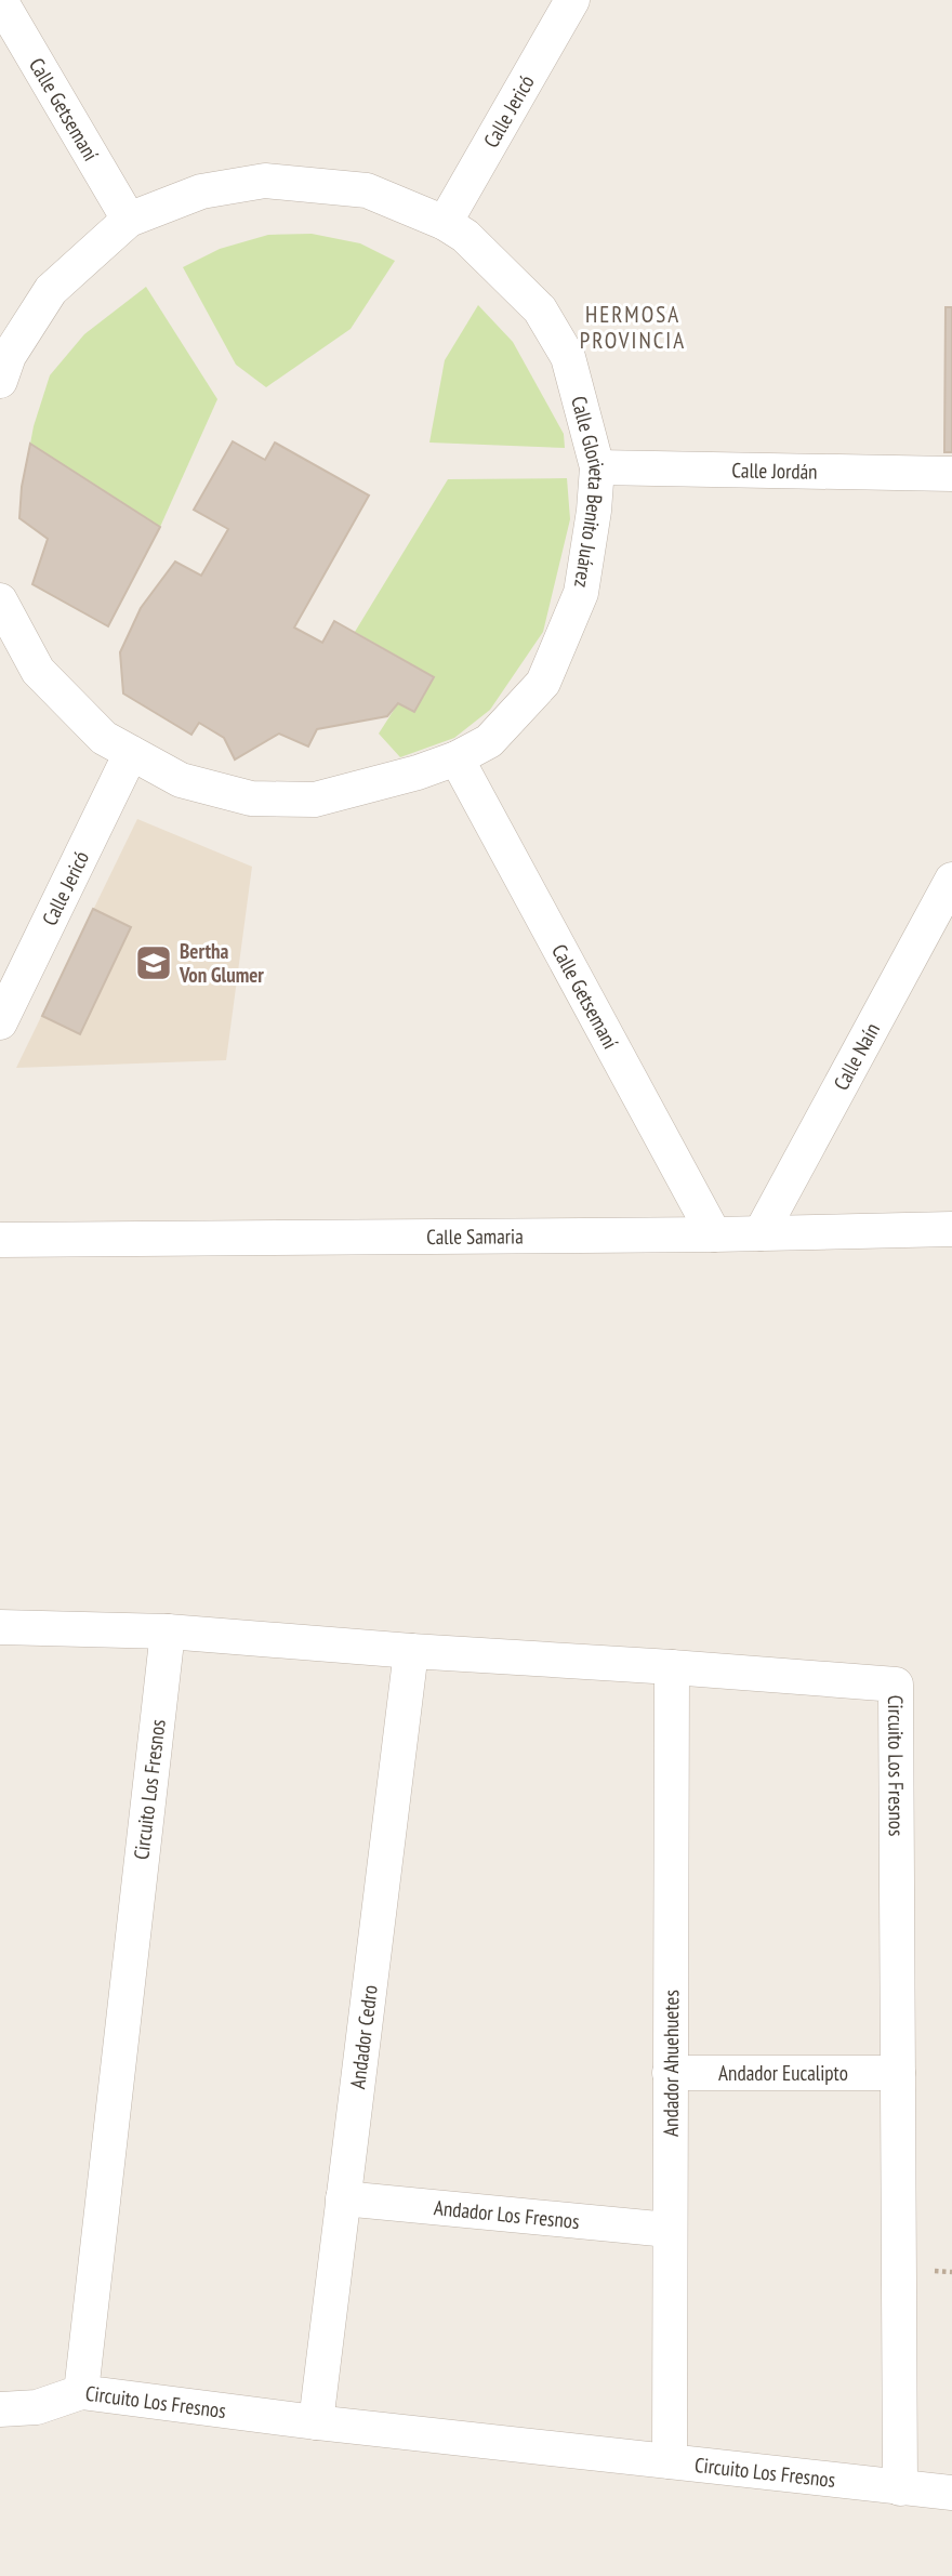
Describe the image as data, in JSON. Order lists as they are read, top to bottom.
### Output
{
  "streets": {
    "street": [
      "Calle Getsemaní",
      "Calle Jericó",
      "Calle Jordán",
      "Calle Glorieta Benito Juárez",
      "Calle Naín",
      "Calle Samaria",
      "Circuito Los Fresnos",
      "Andador Cedro",
      "Andador Ahuehuetes",
      "Andador Eucalipto",
      "Andador Los Fresnos"
    ]
  },
  "crossings": [
    ["Calle Getsemaní", "Calle Glorieta Benito Juárez"],
    ["Calle Getsemaní", "Calle Samaria"],
    ["Calle Jericó", "Calle Glorieta Benito Juárez"],
    ["Calle Jordán", "Calle Glorieta Benito Juárez"],
    ["Calle Naín", "Calle Samaria"],
    ["Circuito Los Fresnos", "Andador Cedro"],
    ["Circuito Los Fresnos", "Andador Ahuehuetes"],
    ["Circuito Los Fresnos", "Andador Eucalipto"],
    ["Andador Cedro", "Andador Los Fresnos"],
    ["Andador Ahuehuetes", "Andador Eucalipto"],
    ["Andador Ahuehuetes", "Andador Los Fresnos"]
  ],
  "districts": ["HERMOSA PROVINCIA"],
  "places": {
    "school or university": ["Bertha Von Glumer"]
  }
}
